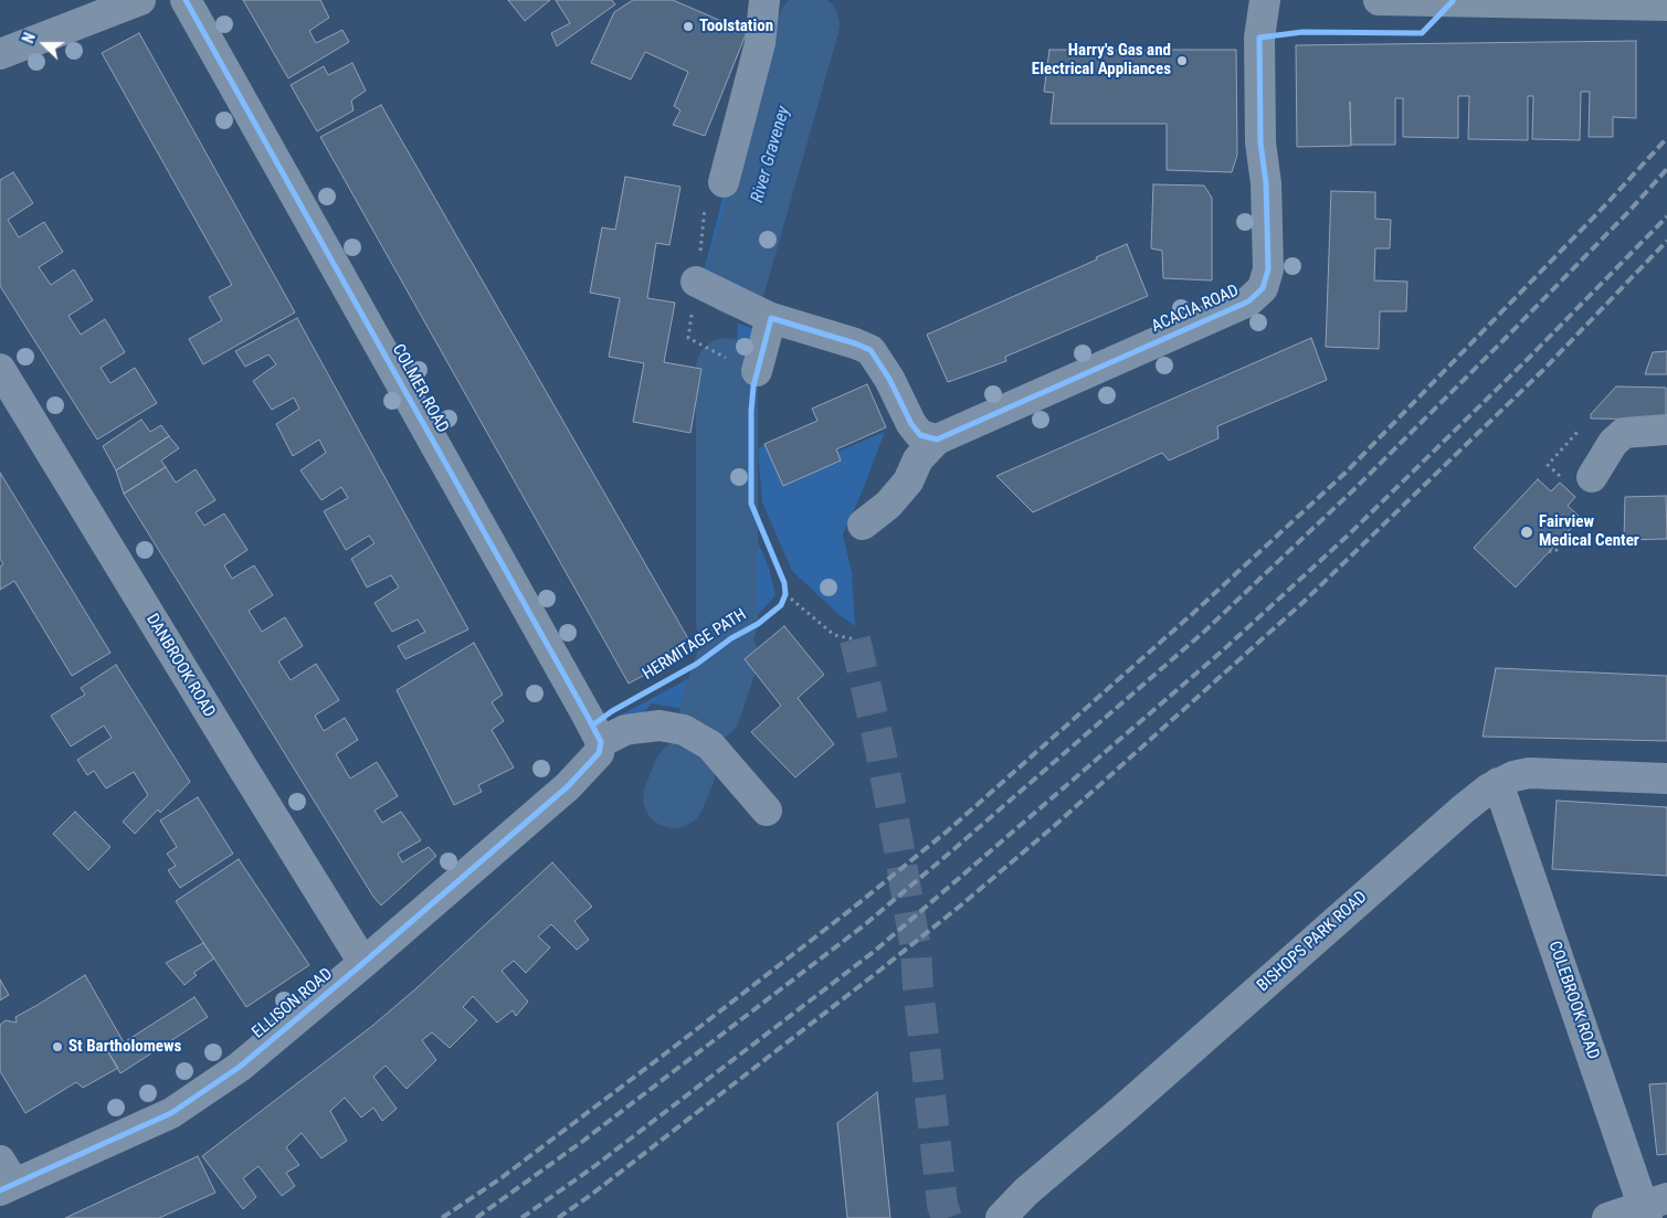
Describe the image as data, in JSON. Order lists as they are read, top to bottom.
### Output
{
  "streets": {
    "street": [
      "ACACIA ROAD",
      "COLMER ROAD",
      "DANBROOK ROAD",
      "BISHOPS PARK ROAD",
      "COLEBROOK ROAD",
      "ELLISON ROAD"
    ],
    "cycle path": ["HERMITAGE PATH"]
  },
  "crossings": [
    ["COLMER ROAD", "ELLISON ROAD"],
    ["DANBROOK ROAD", "ELLISON ROAD"],
    ["BISHOPS PARK ROAD", "COLEBROOK ROAD"]
  ],
  "water": ["River Graveney"],
  "places": [
    "Toolstation",
    "Harry's Gas and Electrical Appliances",
    "Fairview Medical Center",
    "St Bartholomews"
  ],
  "north": "left"
}
